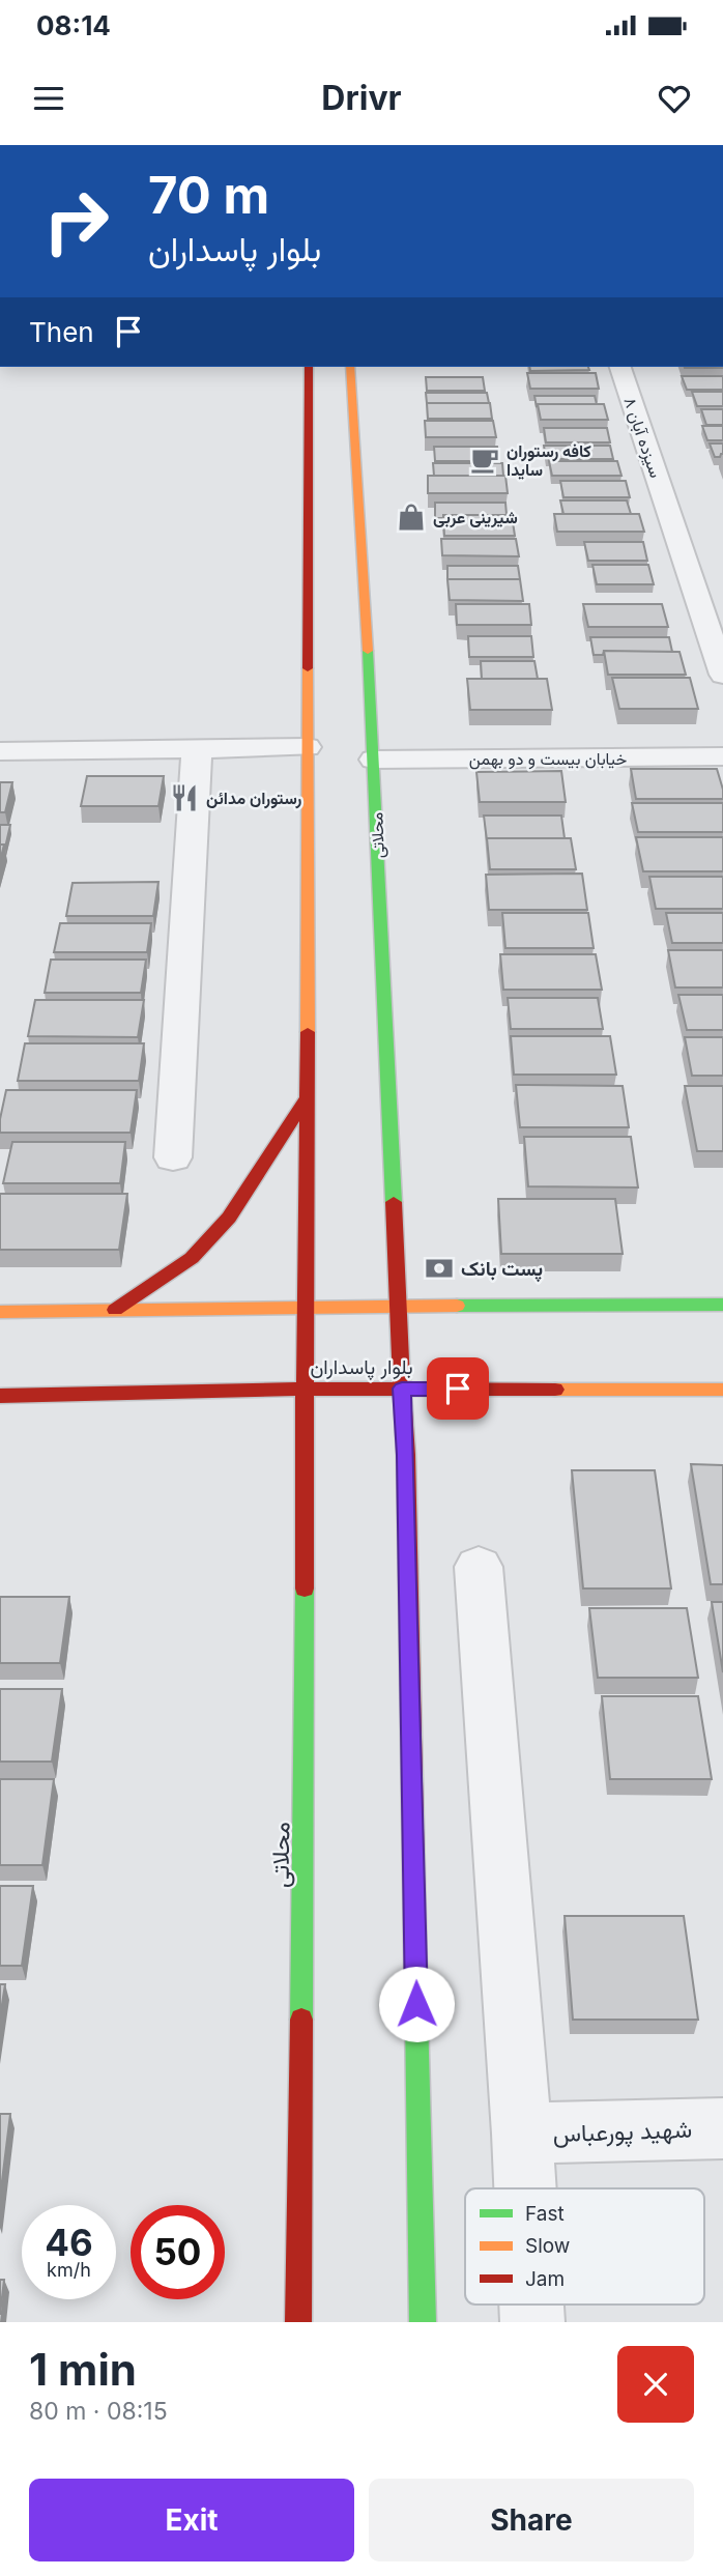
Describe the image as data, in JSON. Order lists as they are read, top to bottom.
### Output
{
  "streets": {
    "main road": ["محلاتی", "بلوار پاسداران"],
    "street": ["سیزده آبان ۸", "خیابان بیست و دو بهمن", "شهید پورعباس"]
  },
  "crossings": [
    ["خیابان بیست و دو بهمن", "محلاتی"],
    ["محلاتی", "بلوار پاسداران"]
  ],
  "places": {
    "cafe": ["کافه رستوران سایدا"],
    "shop": ["شیرینی عربی"],
    "restaurant": ["رستوران مدائن"],
    "bank": ["پست بانک"]
  },
  "legend": ["Fast", "Slow", "Jam"],
  "page": {
    "status": "08:14",
    "header": "Drivr",
    "turn": ["70 m", "بلوار پاسداران"],
    "then": "Then",
    "speed": "46 km/h",
    "limit": "50",
    "heading": ["1 min", "80 m · 08:15"],
    "buttons": ["Exit", "Share"]
  }
}
